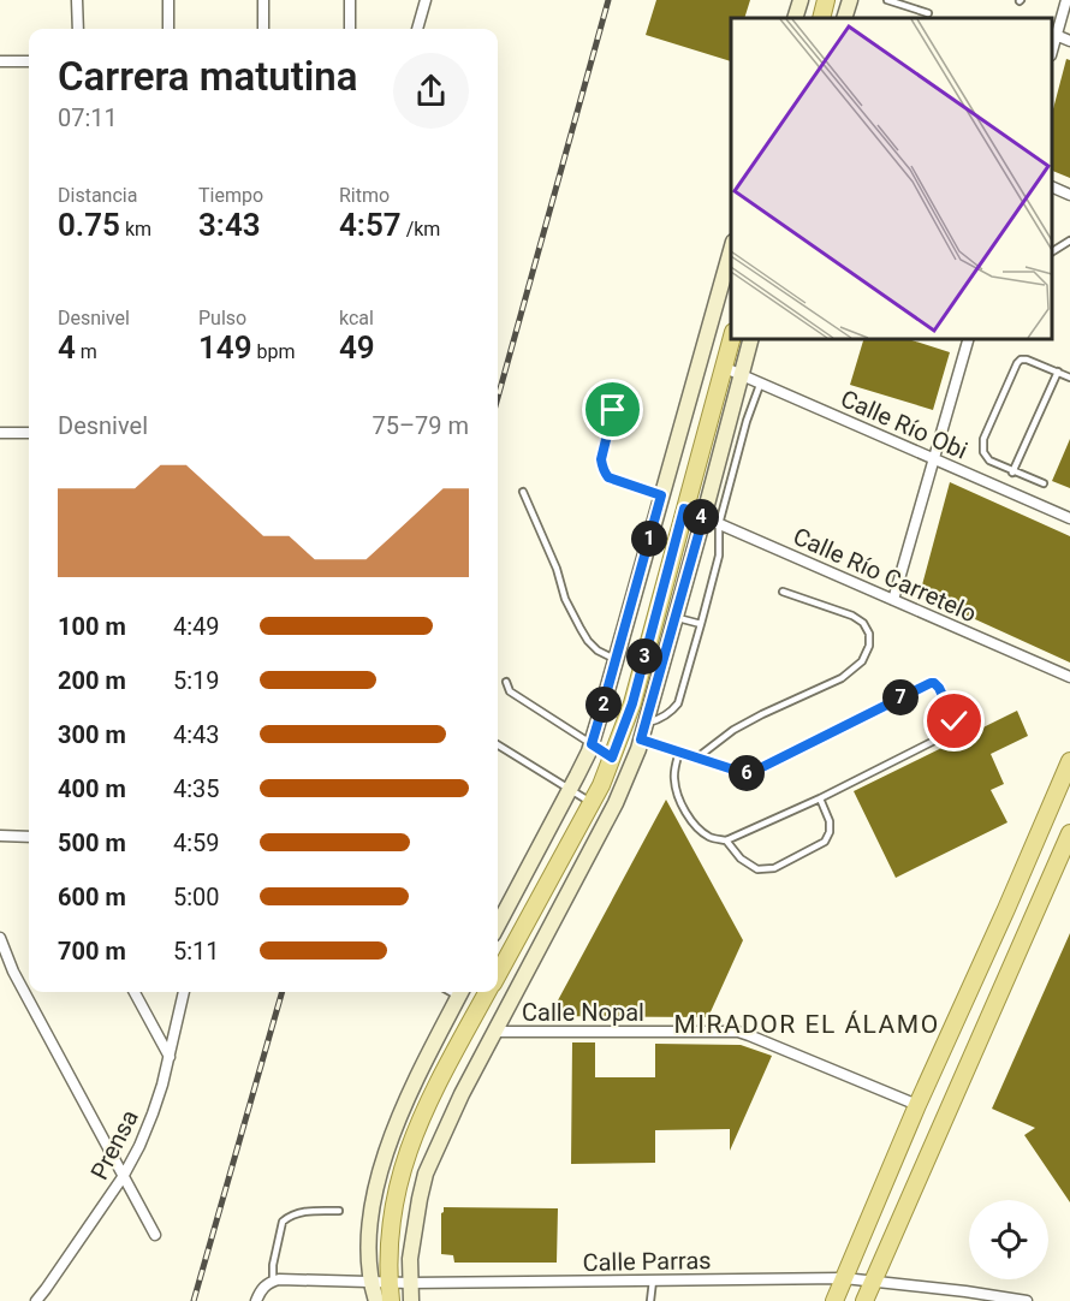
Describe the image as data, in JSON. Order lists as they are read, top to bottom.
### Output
{
  "streets": {
    "street": [
      "Calle Río Obi",
      "Calle Río Carretelo",
      "Calle Nopal",
      "Prensa",
      "Calle Parras"
    ]
  },
  "districts": ["MIRADOR EL ÁLAMO"],
  "page": {
    "heading": ["Carrera matutina", "07:11"],
    "stats": [
      ["Distancia", "0.75 km"],
      ["Tiempo", "3:43"],
      ["Ritmo", "4:57 /km"],
      ["Desnivel", "4 m"],
      ["Pulso", "149 bpm"],
      ["kcal", "49"]
    ],
    "chart": ["Desnivel", "75–79 m"],
    "pins": [
      "4",
      "1",
      "3",
      "7",
      "2",
      "6"
    ],
    "list": [
      {
        "name": "100 m",
        "note": "4:49"
      },
      {
        "name": "200 m",
        "note": "5:19"
      },
      {
        "name": "300 m",
        "note": "4:43"
      },
      {
        "name": "400 m",
        "note": "4:35"
      },
      {
        "name": "500 m",
        "note": "4:59"
      },
      {
        "name": "600 m",
        "note": "5:00"
      },
      {
        "name": "700 m",
        "note": "5:11"
      }
    ]
  }
}
